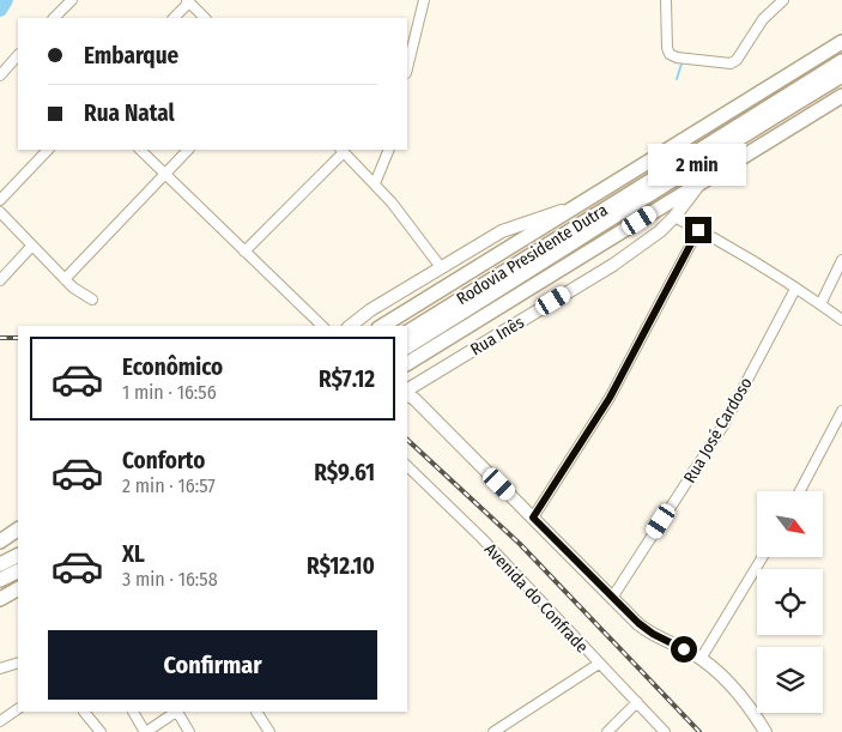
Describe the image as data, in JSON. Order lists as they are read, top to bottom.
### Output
{
  "streets": {
    "highway": ["Rodovia Presidente Dutra"],
    "main road": ["Rua Inês"],
    "street": ["Rua José Cardoso", "Avenida do Confrade"]
  },
  "north": "bottom right",
  "page": {
    "banner": ["Embarque", "Rua Natal"],
    "bubble": "2 min",
    "list": [
      {
        "name": "Econômico",
        "note": "1 min · 16:56",
        "value": "R$7.12"
      },
      {
        "name": "Conforto",
        "note": "2 min · 16:57",
        "value": "R$9.61"
      },
      {
        "name": "XL",
        "note": "3 min · 16:58",
        "value": "R$12.10"
      }
    ],
    "buttons": "Confirmar"
  }
}
